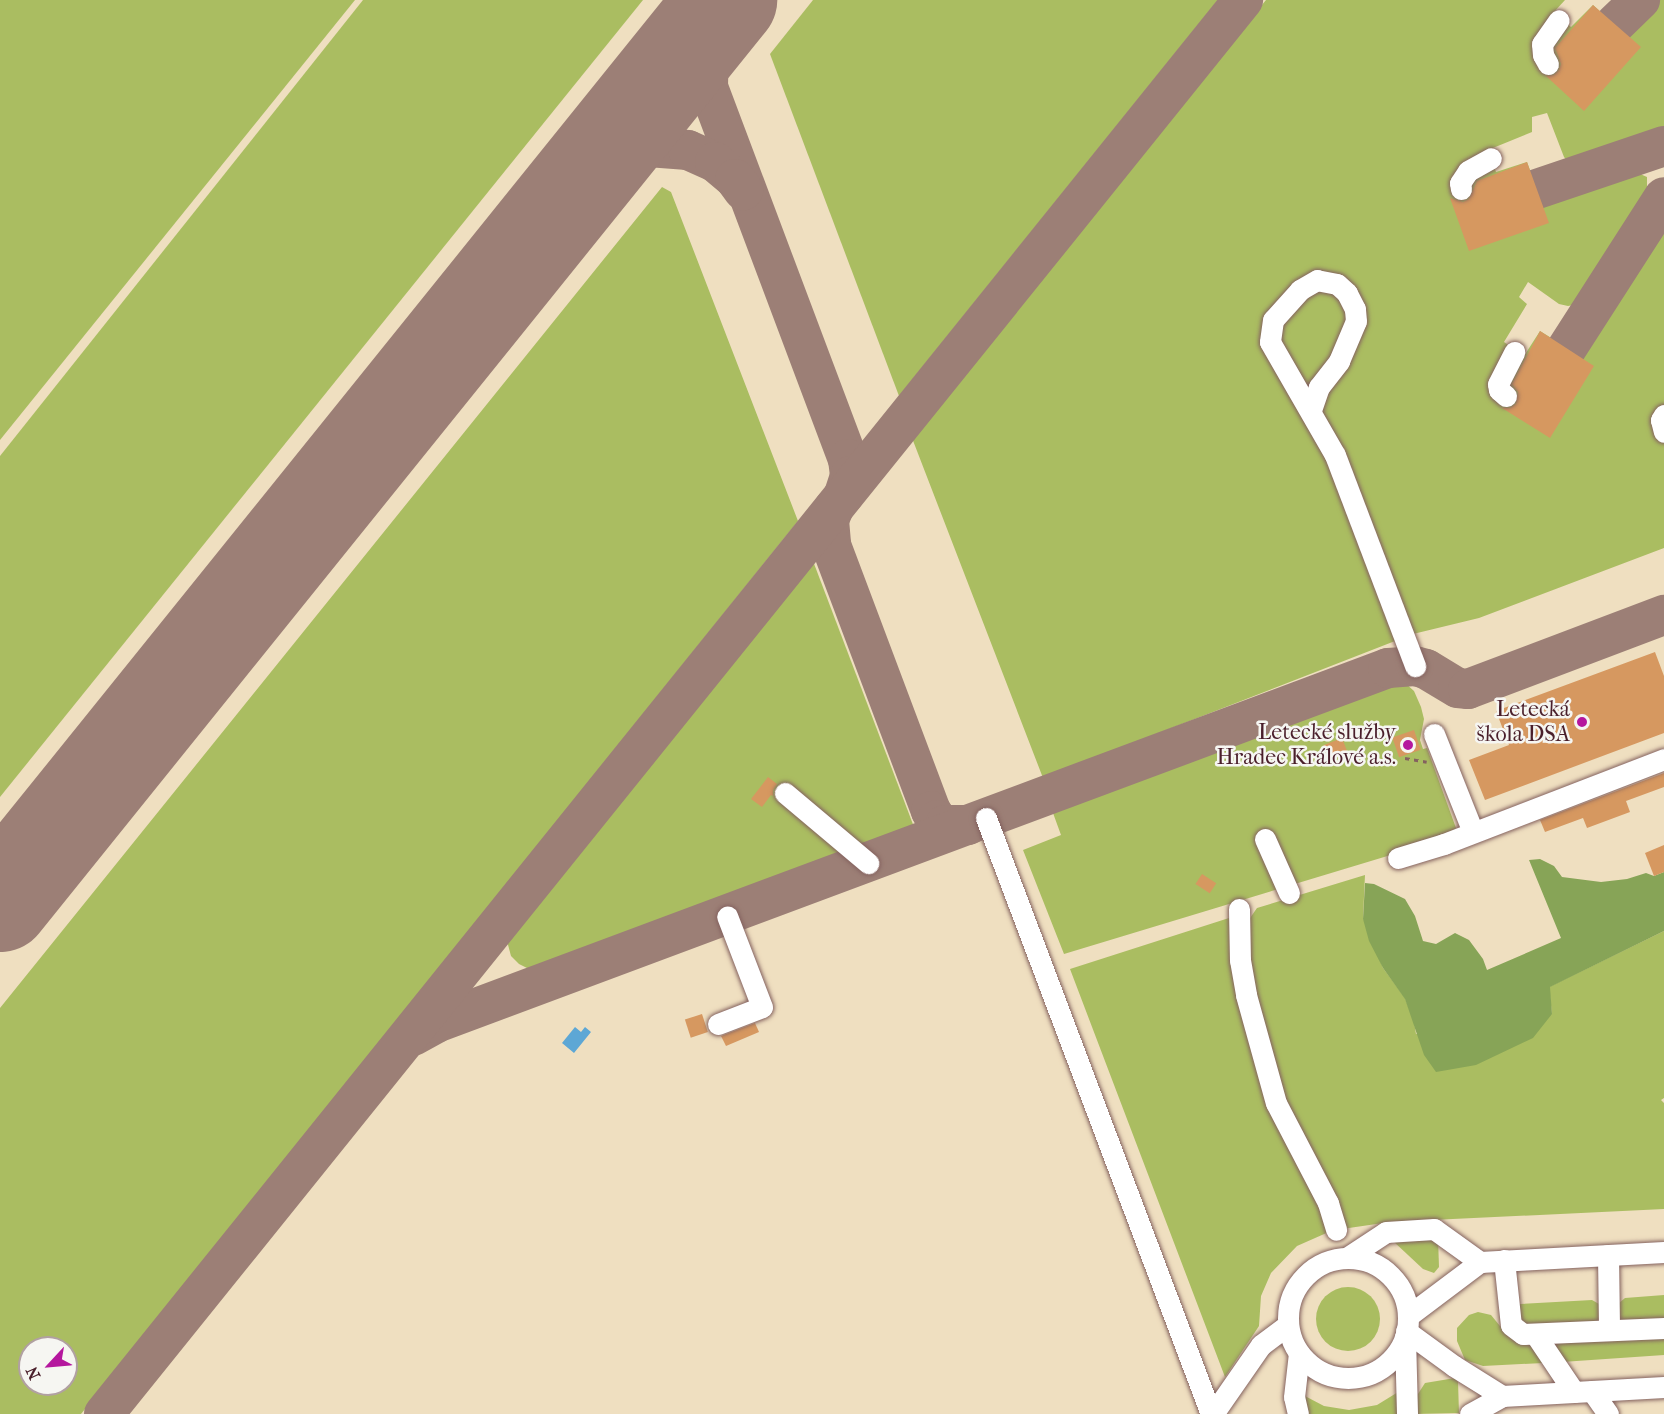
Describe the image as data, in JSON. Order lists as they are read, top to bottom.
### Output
{
  "places": ["Letecká škola DSA", "Letecké služby Hradec Králové a.s."],
  "north": "bottom left"
}
